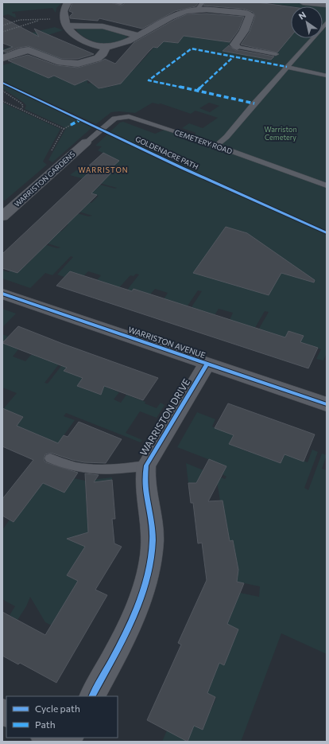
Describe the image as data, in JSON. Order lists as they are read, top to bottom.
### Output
{
  "streets": {
    "street": ["WARRISTON GARDENS", "WARRISTON AVENUE", "WARRISTON DRIVE"],
    "lane": ["CEMETERY ROAD"],
    "cycle path": ["GOLDENACRE PATH"]
  },
  "crossings": [
    ["CEMETERY ROAD", "WARRISTON GARDENS"],
    ["WARRISTON AVENUE", "WARRISTON DRIVE"]
  ],
  "districts": ["WARRISTON"],
  "parks": ["Warriston Cemetery"],
  "legend": ["Cycle path", "Path"],
  "north": "top left"
}
